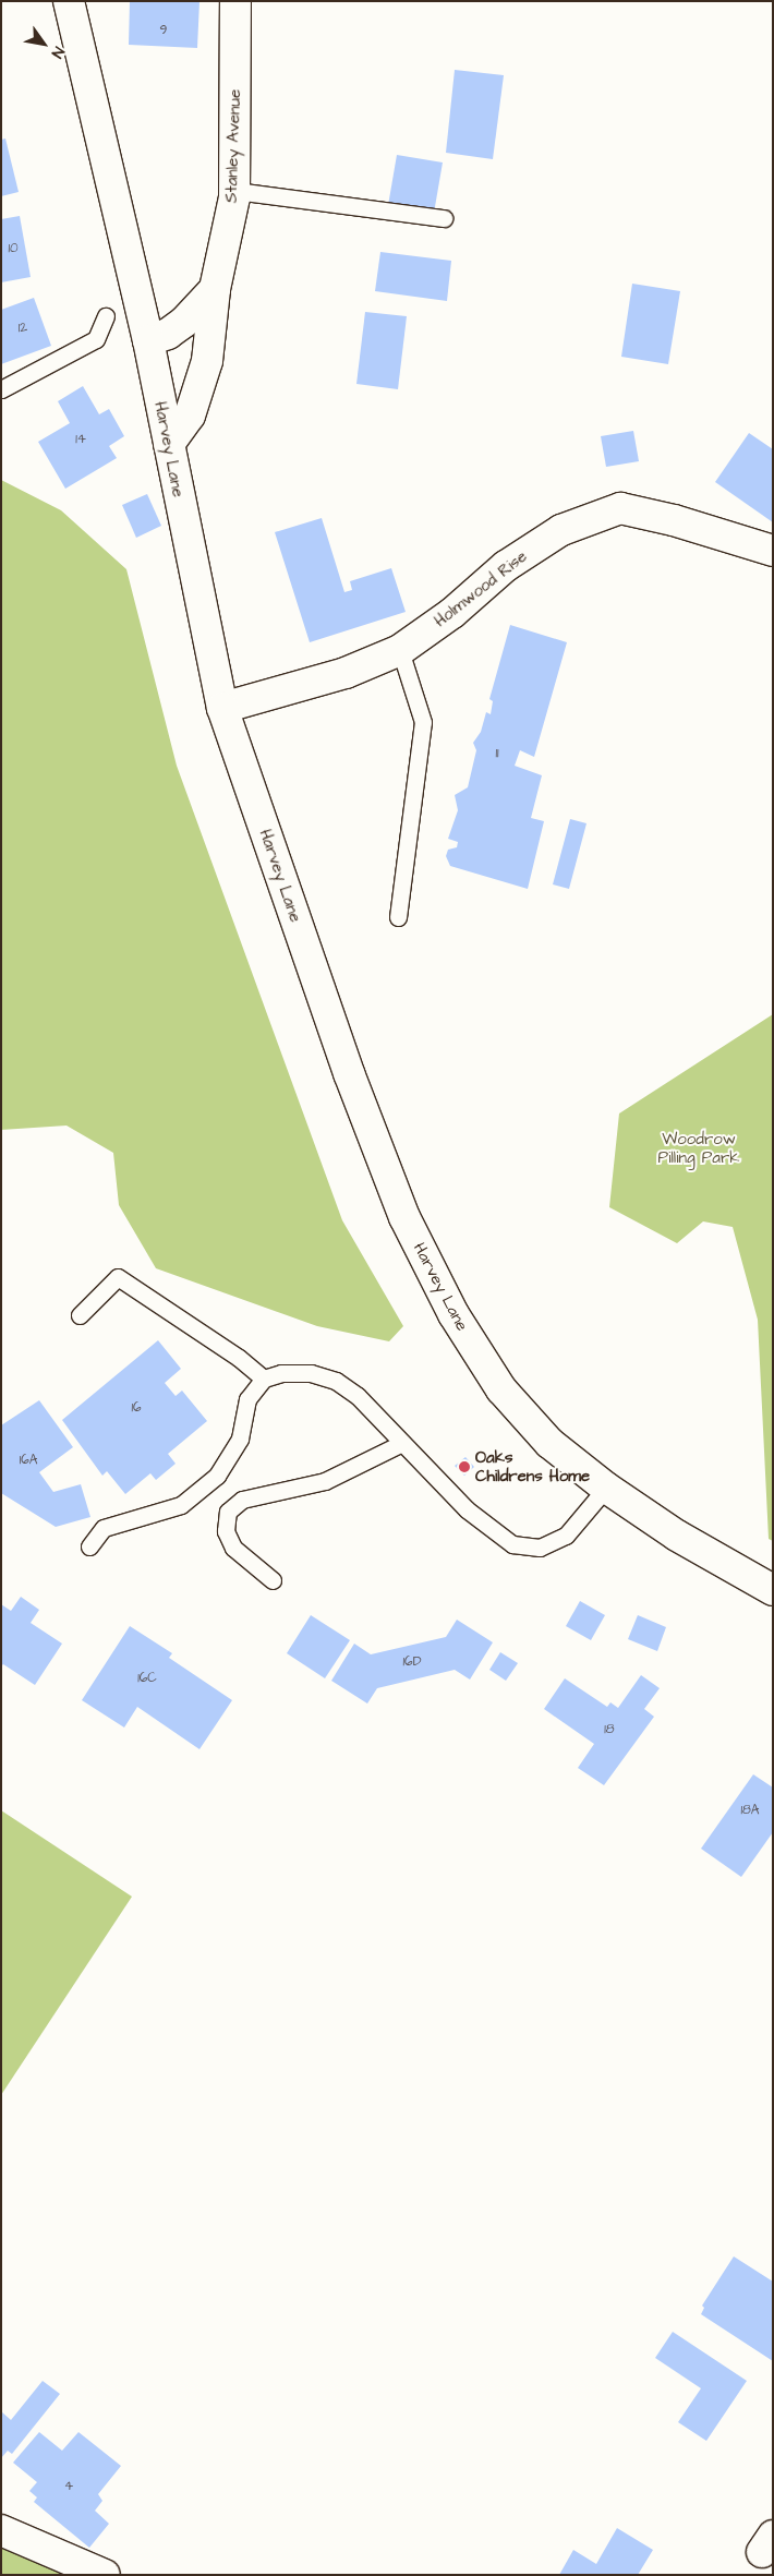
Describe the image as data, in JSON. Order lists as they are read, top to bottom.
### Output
{
  "streets": {
    "street": ["Stanley Avenue", "Harvey Lane", "Holmwood Rise"]
  },
  "crossings": [
    ["Stanley Avenue", "Harvey Lane"],
    ["Harvey Lane", "Holmwood Rise"]
  ],
  "parks": ["Woodrow Pilling Park"],
  "places": ["Oaks Childrens Home"],
  "house_numbers": [
    "9",
    "10",
    "12",
    "14",
    "11",
    "16",
    "16A",
    "16D",
    "16C",
    "18",
    "18A",
    "4"
  ],
  "north": "bottom right"
}
